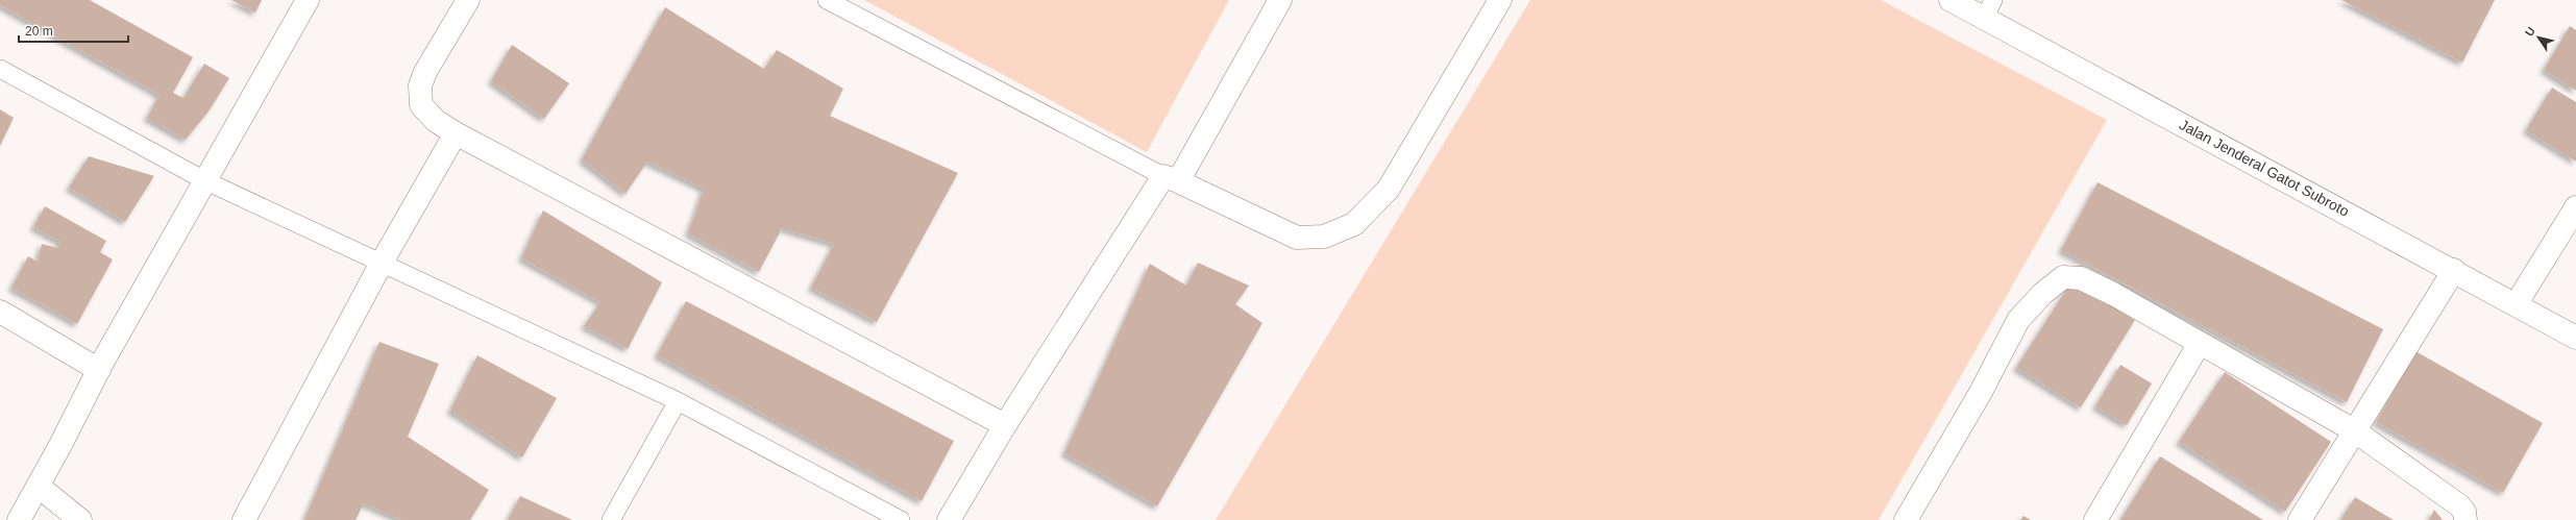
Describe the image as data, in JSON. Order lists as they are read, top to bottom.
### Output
{
  "streets": {
    "main road": ["Jalan Jenderal Gatot Subroto"]
  },
  "scale_bar": "20 m",
  "north": "top left"
}
